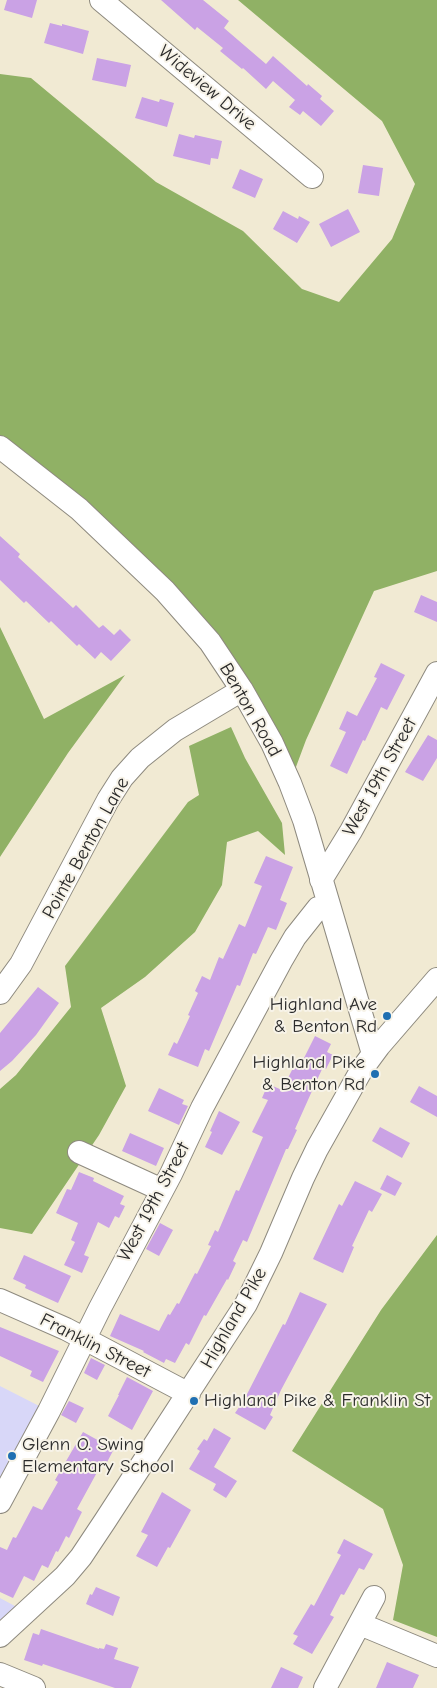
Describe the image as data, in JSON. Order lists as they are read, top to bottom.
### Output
{
  "streets": {
    "street": [
      "Wideview Drive",
      "Benton Road",
      "West 19th Street",
      "Pointe Benton Lane",
      "Highland Pike",
      "Franklin Street"
    ]
  },
  "crossings": [
    ["Benton Road", "West 19th Street"],
    ["Benton Road", "Pointe Benton Lane"],
    ["Benton Road", "Highland Pike"],
    ["West 19th Street", "Franklin Street"],
    ["Highland Pike", "Franklin Street"]
  ],
  "places": [
    "Highland Ave & Benton Rd",
    "Highland Pike & Benton Rd",
    "Highland Pike & Franklin St",
    "Glenn O. Swing Elementary School"
  ]
}
